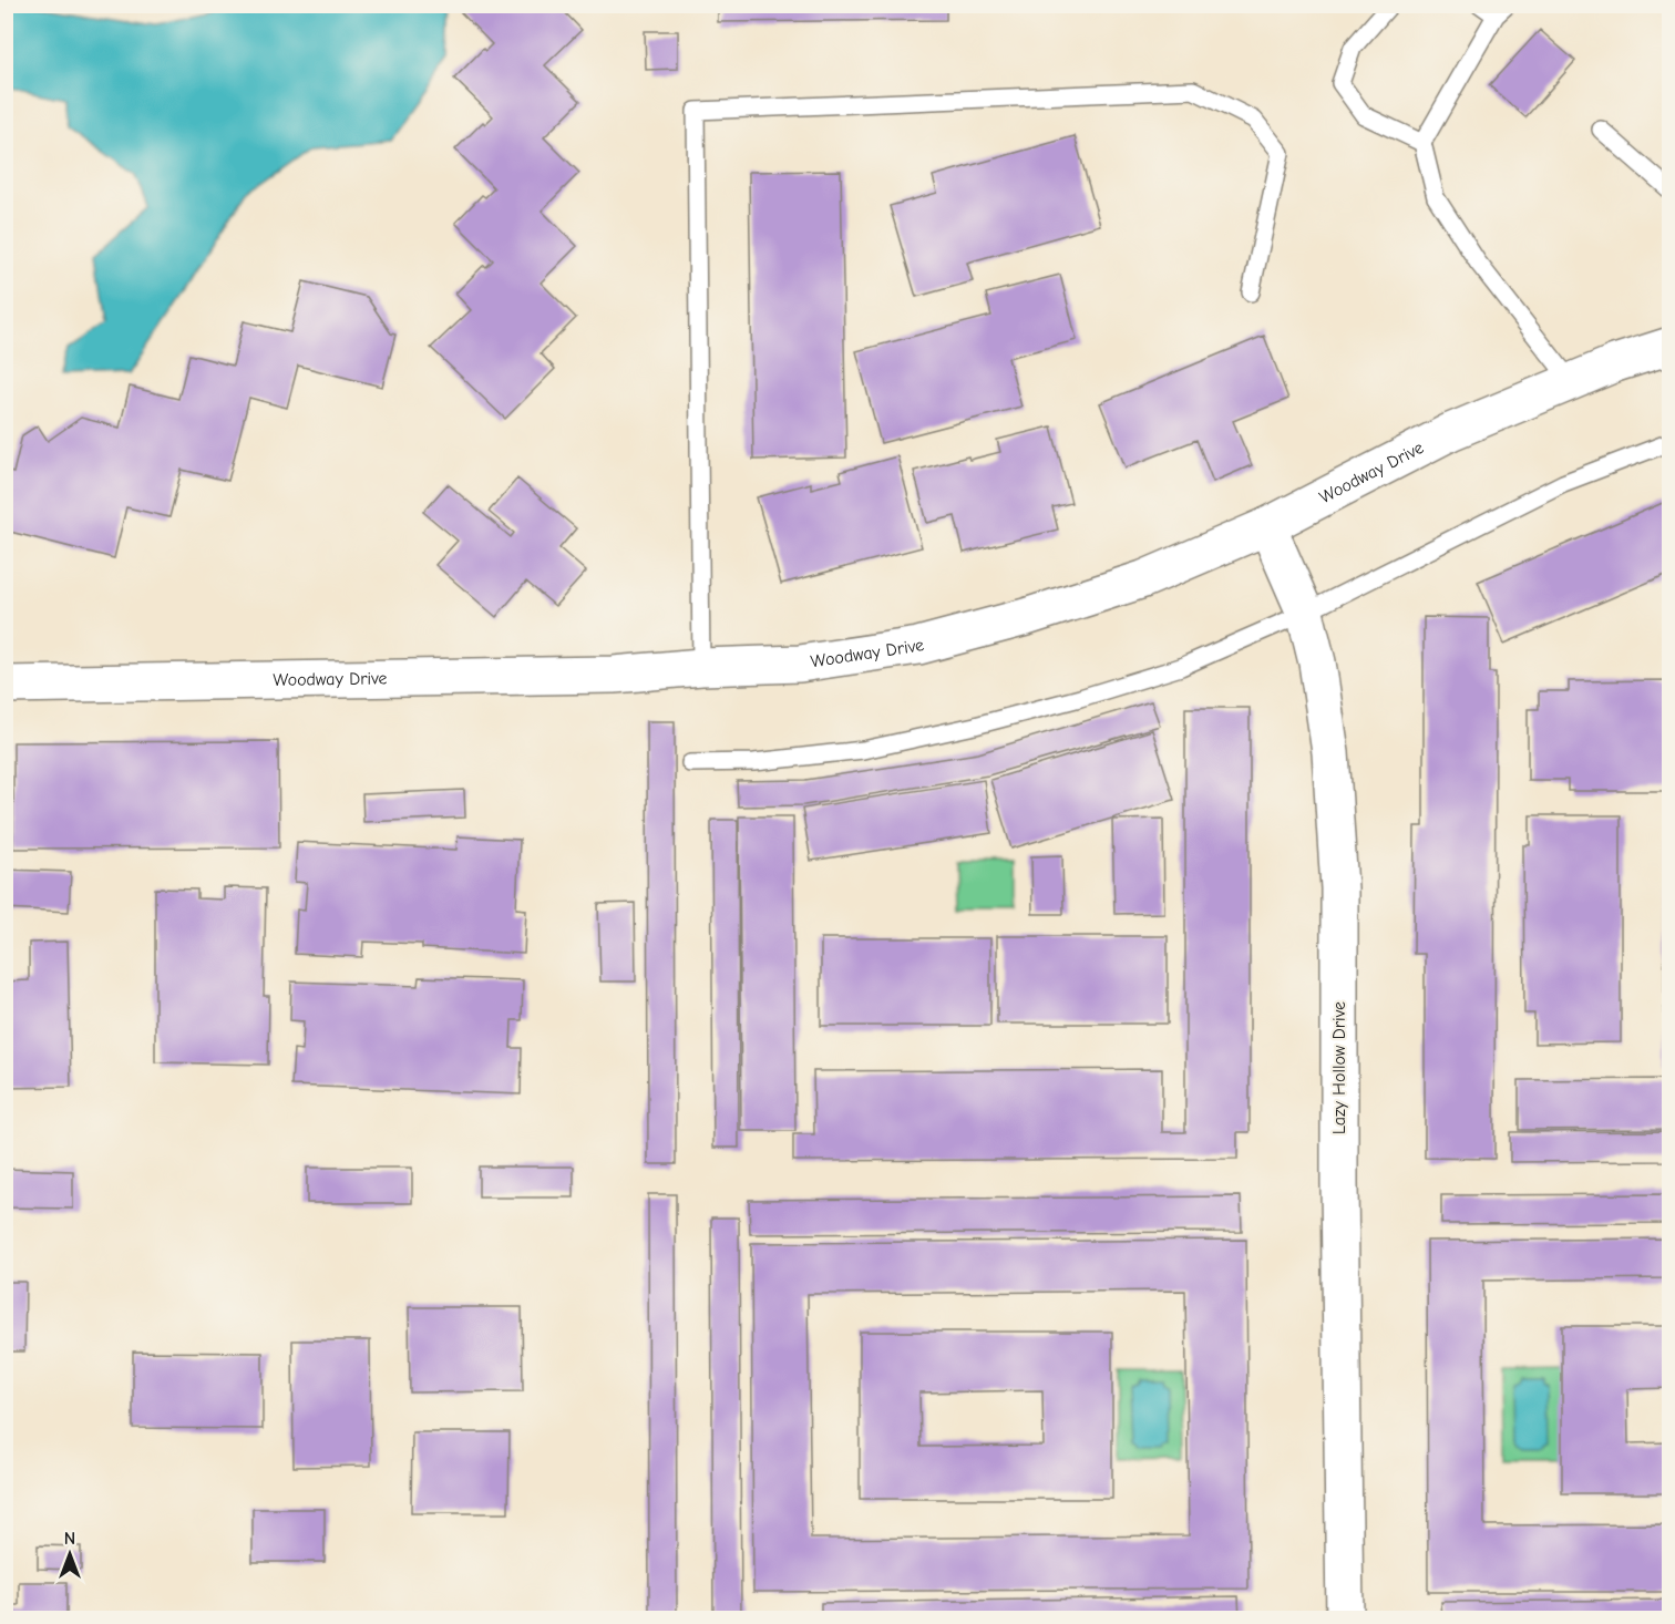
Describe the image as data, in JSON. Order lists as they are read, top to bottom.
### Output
{
  "streets": {
    "street": ["Woodway Drive", "Lazy Hollow Drive"]
  },
  "crossings": [
    ["Woodway Drive", "Lazy Hollow Drive"]
  ],
  "north": "top"
}
